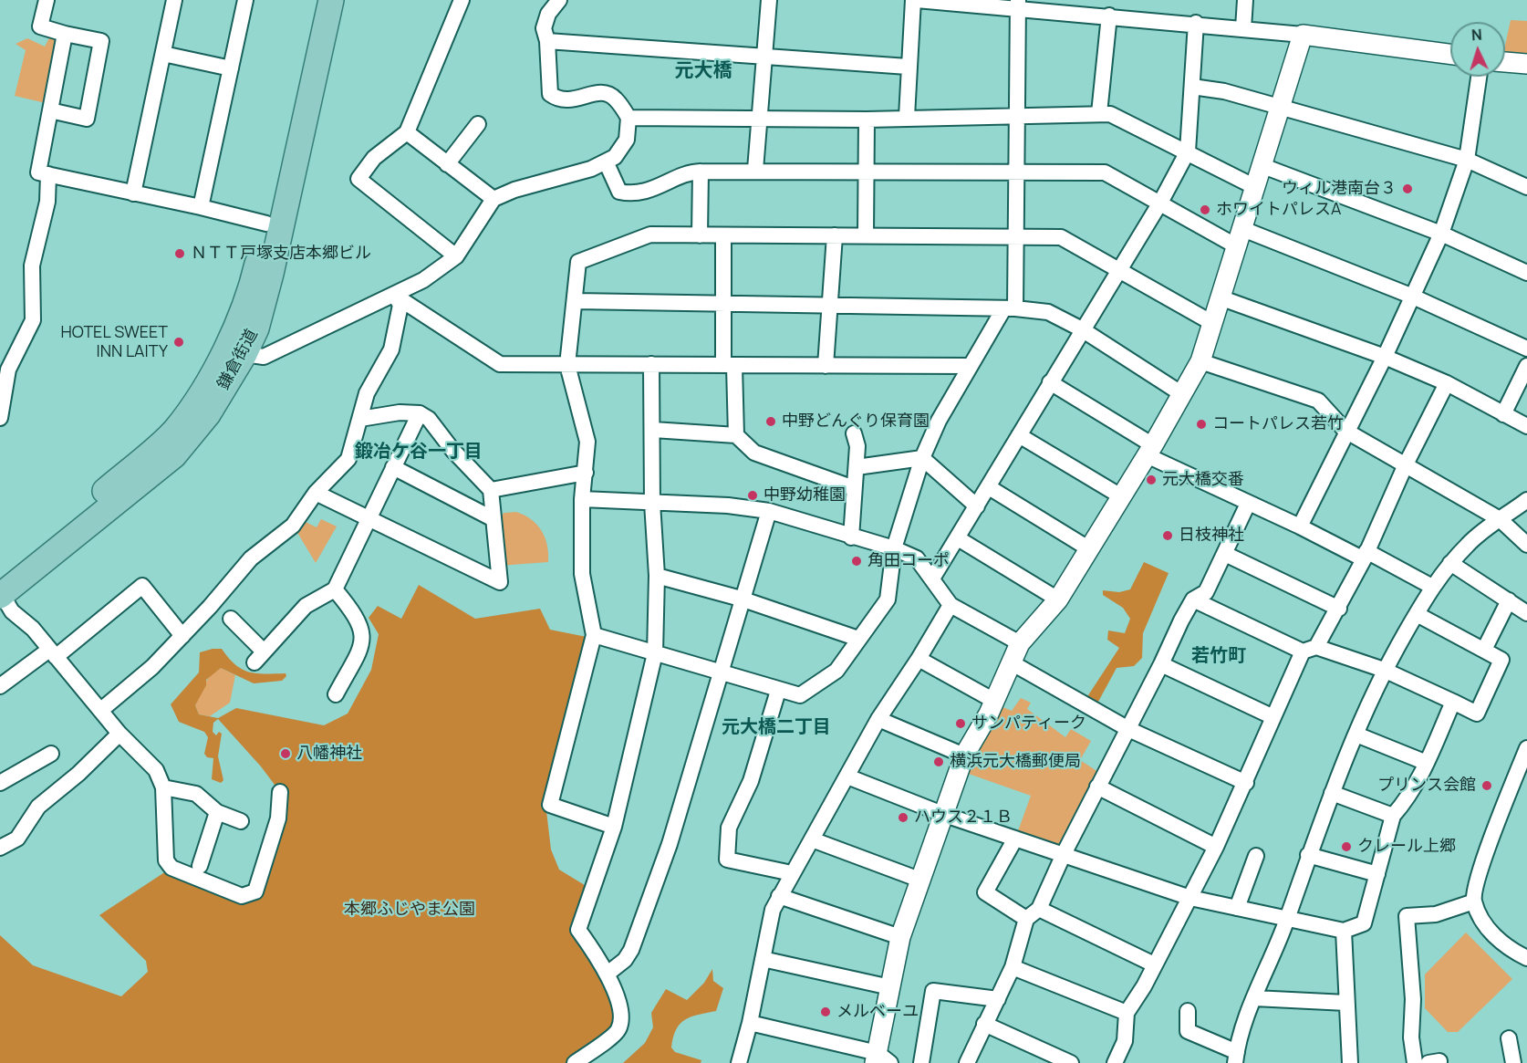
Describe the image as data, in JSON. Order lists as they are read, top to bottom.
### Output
{
  "streets": {
    "main road": ["鎌倉街道"]
  },
  "districts": [
    "元大橋",
    "鍛冶ケ谷一丁目",
    "若竹町",
    "元大橋二丁目"
  ],
  "parks": ["本郷ふじやま公園"],
  "places": [
    "ウィル港南台３",
    "ホワイトパレスA",
    "ＮＴＴ戸塚支店本郷ビル",
    "HOTEL SWEET INN LAITY",
    "中野どんぐり保育園",
    "コートパレス若竹",
    "元大橋交番",
    "中野幼稚園",
    "日枝神社",
    "角田コーポ",
    "サンパティーク",
    "八幡神社",
    "横浜元大橋郵便局",
    "プリンス会館",
    "ハウス２１Ｂ",
    "クレール上郷",
    "メルベーユ"
  ],
  "north": "top"
}
